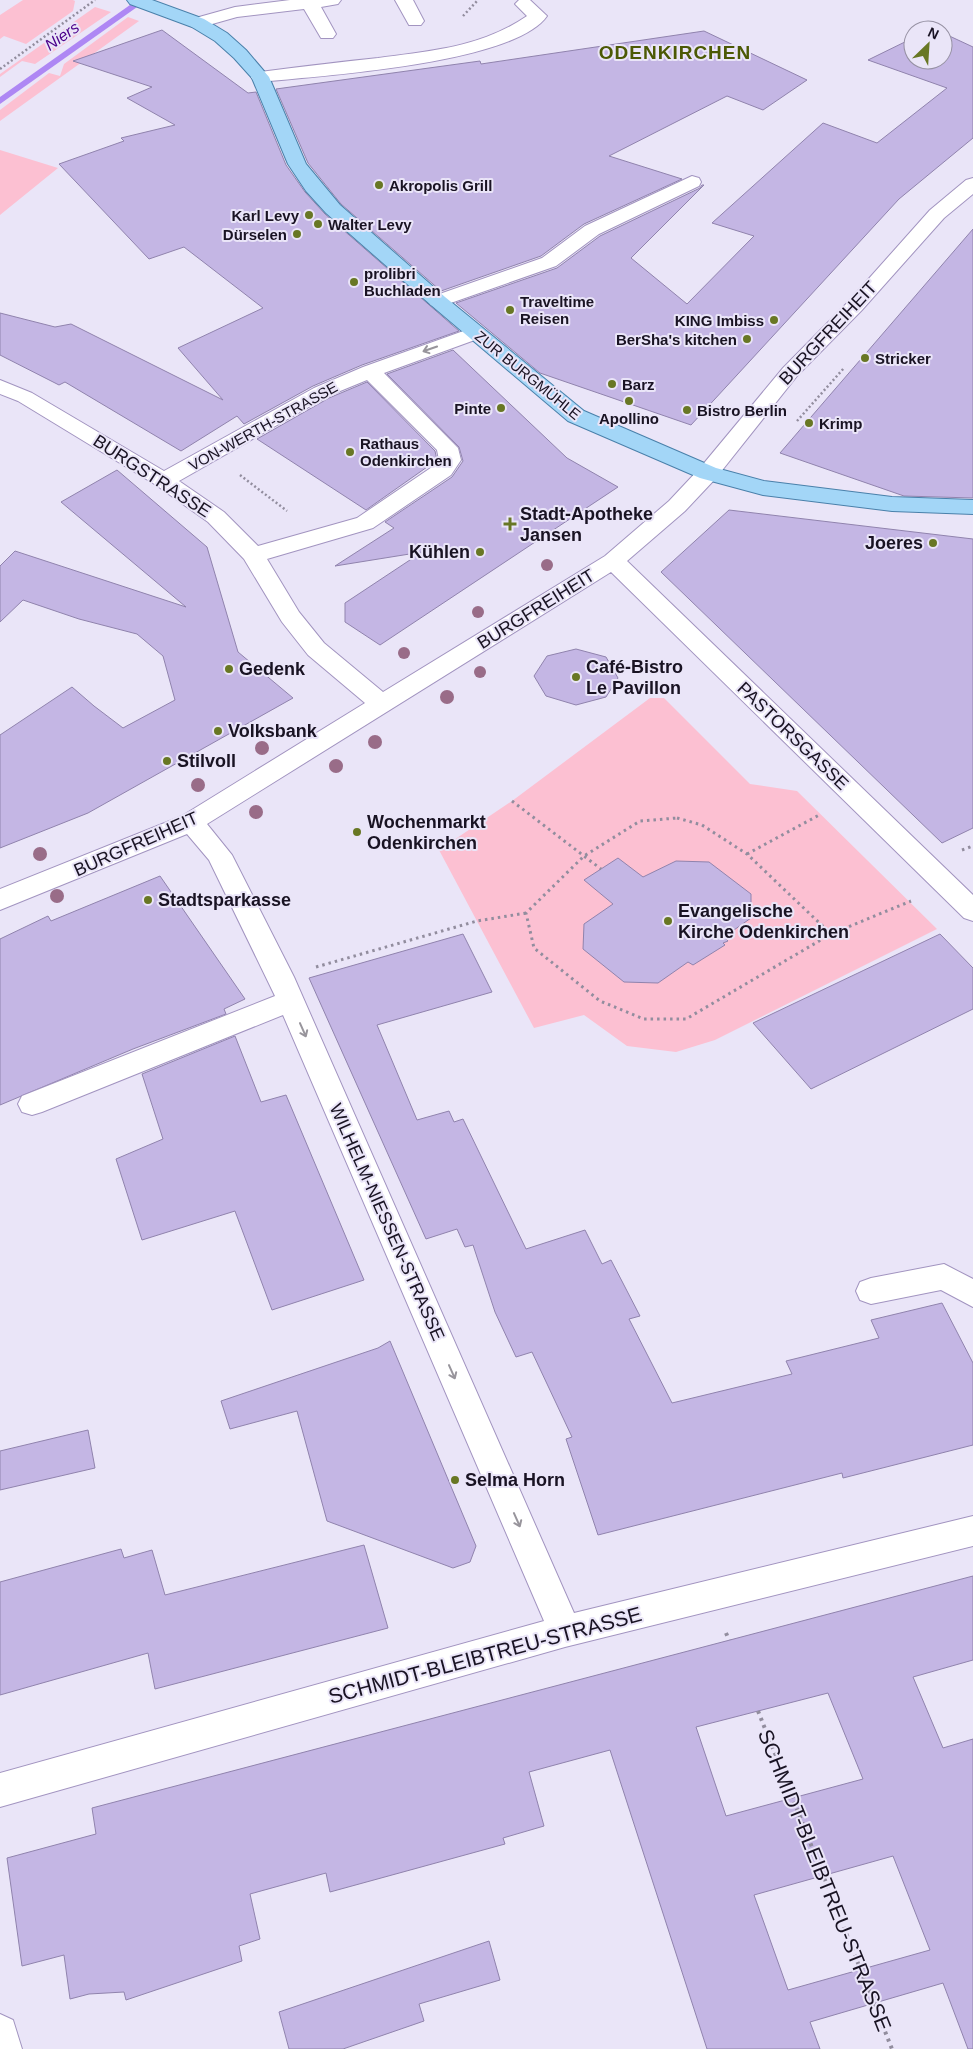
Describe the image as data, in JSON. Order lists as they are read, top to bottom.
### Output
{
  "streets": {
    "main road": ["ZUR BURGMÜHLE"],
    "street": [
      "BURGFREIHEIT",
      "VON-WERTH-STRASSE",
      "BURGSTRASSE",
      "PASTORSGASSE",
      "WILHELM-NIESSEN-STRASSE",
      "SCHMIDT-BLEIBTREU-STRASSE"
    ]
  },
  "crossings": [
    ["BURGFREIHEIT", "ZUR BURGMÜHLE"],
    ["BURGFREIHEIT", "BURGSTRASSE"],
    ["BURGFREIHEIT", "PASTORSGASSE"],
    ["BURGFREIHEIT", "WILHELM-NIESSEN-STRASSE"],
    ["ZUR BURGMÜHLE", "VON-WERTH-STRASSE"],
    ["VON-WERTH-STRASSE", "BURGSTRASSE"],
    ["WILHELM-NIESSEN-STRASSE", "SCHMIDT-BLEIBTREU-STRASSE"]
  ],
  "one_way": ["WILHELM-NIESSEN-STRASSE"],
  "districts": ["ODENKIRCHEN"],
  "water": ["Niers"],
  "places": {
    "other": [
      "Akropolis Grill",
      "Karl Levy",
      "Walter Levy",
      "Dürselen",
      "prolibri Buchladen",
      "Traveltime Reisen",
      "KING Imbiss",
      "BerSha's kitchen",
      "Stricker",
      "Barz",
      "Apollino",
      "Pinte",
      "Bistro Berlin",
      "Krimp",
      "Rathaus Odenkirchen",
      "Joeres",
      "Kühlen",
      "Gedenk",
      "Café-Bistro Le Pavillon",
      "Volksbank",
      "Stilvoll",
      "Wochenmarkt Odenkirchen",
      "Stadtsparkasse",
      "Evangelische Kirche Odenkirchen",
      "Selma Horn"
    ],
    "health": ["Stadt-Apotheke Jansen"]
  },
  "north": "top right"
}
